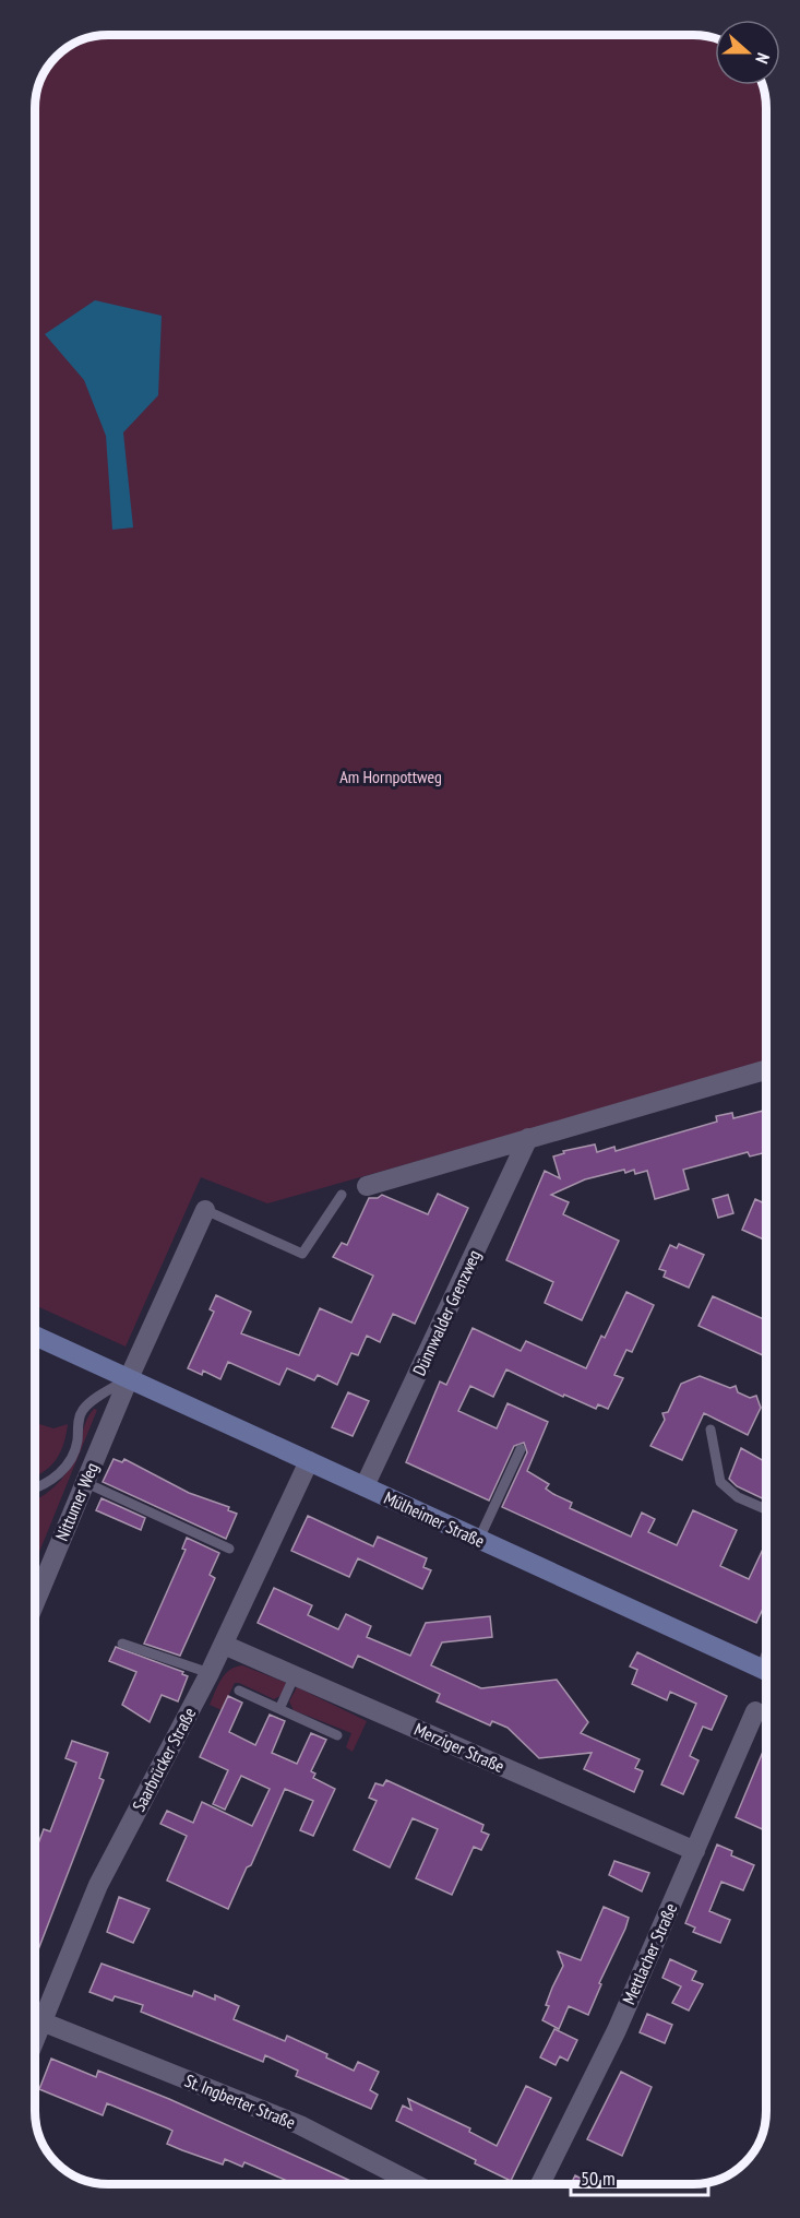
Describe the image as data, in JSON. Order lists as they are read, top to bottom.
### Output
{
  "streets": {
    "main road": ["Mülheimer Straße"],
    "street": [
      "Dünnwalder Grenzweg",
      "Nittumer Weg",
      "Merziger Straße",
      "Saarbrücker Straße",
      "Mettlacher Straße",
      "St. Ingberter Straße"
    ]
  },
  "crossings": [
    ["Dünnwalder Grenzweg", "Mülheimer Straße"],
    ["Nittumer Weg", "Mülheimer Straße"],
    ["Mülheimer Straße", "Saarbrücker Straße"],
    ["Merziger Straße", "Saarbrücker Straße"],
    ["Merziger Straße", "Mettlacher Straße"],
    ["Saarbrücker Straße", "St. Ingberter Straße"]
  ],
  "parks": ["Am Hornpottweg"],
  "scale_bar": "50 m",
  "north": "right"
}
